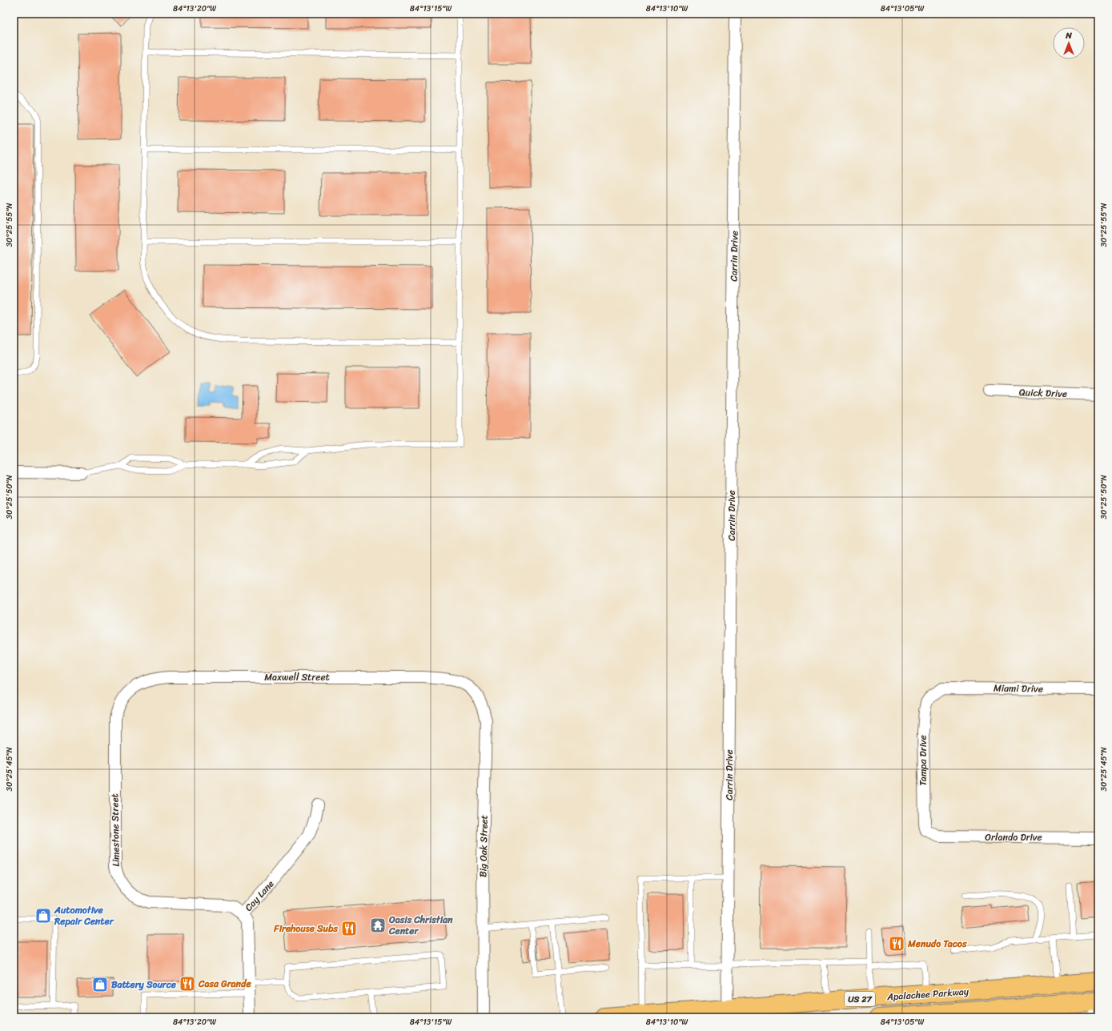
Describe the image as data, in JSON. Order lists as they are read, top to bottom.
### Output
{
  "streets": {
    "main road": ["Apalachee Parkway", "US 27"],
    "street": [
      "Carrin Drive",
      "Quick Drive",
      "Maxwell Street",
      "Miami Drive",
      "Tampa Drive",
      "Limestone Street",
      "Orlando Drive",
      "Big Oak Street",
      "Cay Lane"
    ]
  },
  "crossings": [
    ["Carrin Drive", "Apalachee Parkway"],
    ["Maxwell Street", "Limestone Street"],
    ["Maxwell Street", "Big Oak Street"],
    ["Miami Drive", "Tampa Drive"],
    ["Tampa Drive", "Orlando Drive"],
    ["Limestone Street", "Cay Lane"]
  ],
  "places": {
    "shop": ["Automotive Repair Center", "Battery Source"],
    "temple": ["Oasis Christian Center"],
    "restaurant": ["Firehouse Subs", "Menudo Tacos", "Casa Grande"]
  },
  "north": "top",
  "coordinates": [
    "84°13'20\"W",
    "84°13'15\"W",
    "84°13'10\"W",
    "84°13'05\"W",
    "30°25'55\"N",
    "30°25'50\"N",
    "30°25'45\"N"
  ]
}
